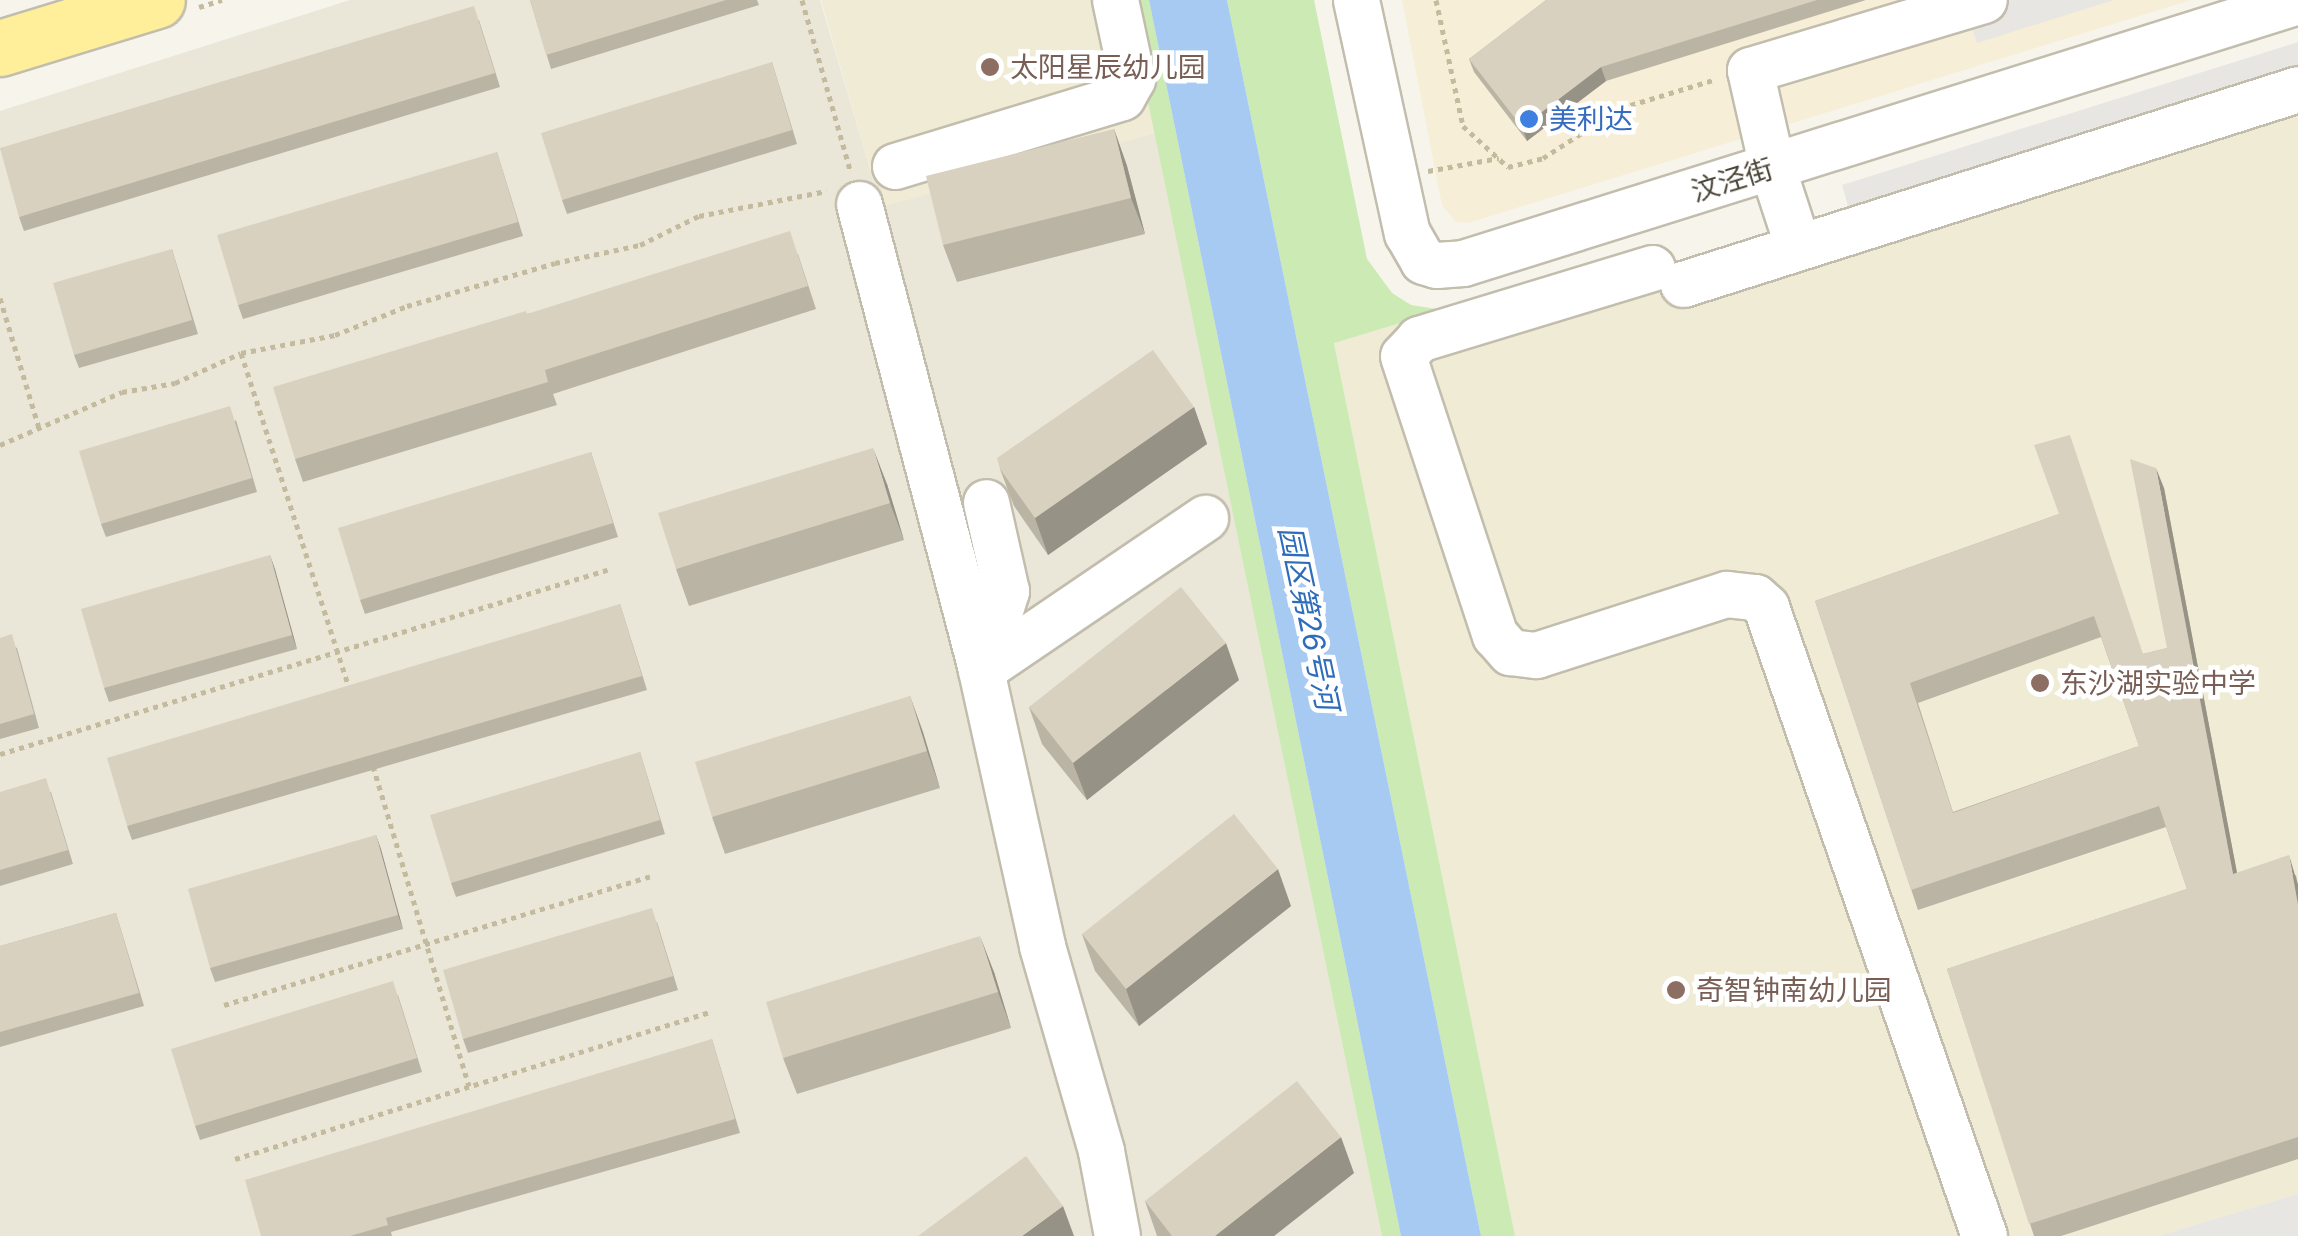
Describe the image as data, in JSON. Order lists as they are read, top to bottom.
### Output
{
  "streets": {
    "street": ["汶泾街"]
  },
  "water": ["园区第26号河"],
  "places": [
    "太阳星辰幼儿园",
    "美利达",
    "东沙湖实验中学",
    "奇智钟南幼儿园"
  ]
}
